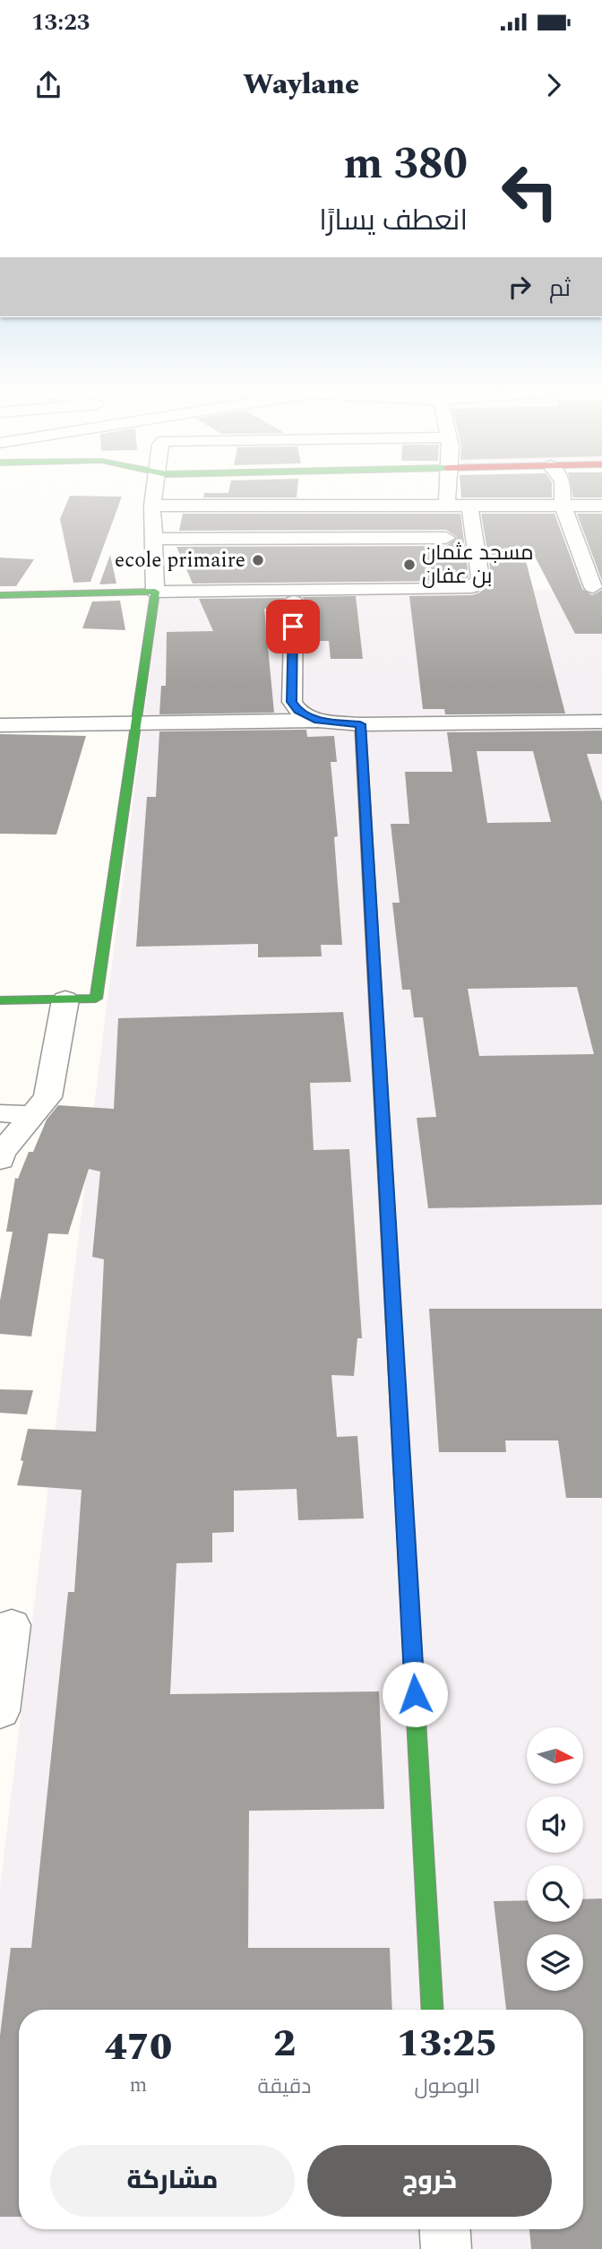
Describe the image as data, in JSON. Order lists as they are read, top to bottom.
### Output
{
  "places": ["ecole primaire", "مسجد عثمان بن عفان"],
  "north": "right",
  "page": {
    "status": "13:23",
    "header": "Waylane",
    "turn": ["380 m", "انعطف يسارًا"],
    "then": "ثم",
    "eta": [
      "13:25",
      "الوصول",
      "2",
      "دقيقة",
      "470",
      "m"
    ],
    "buttons": ["خروج", "مشاركة"]
  }
}
